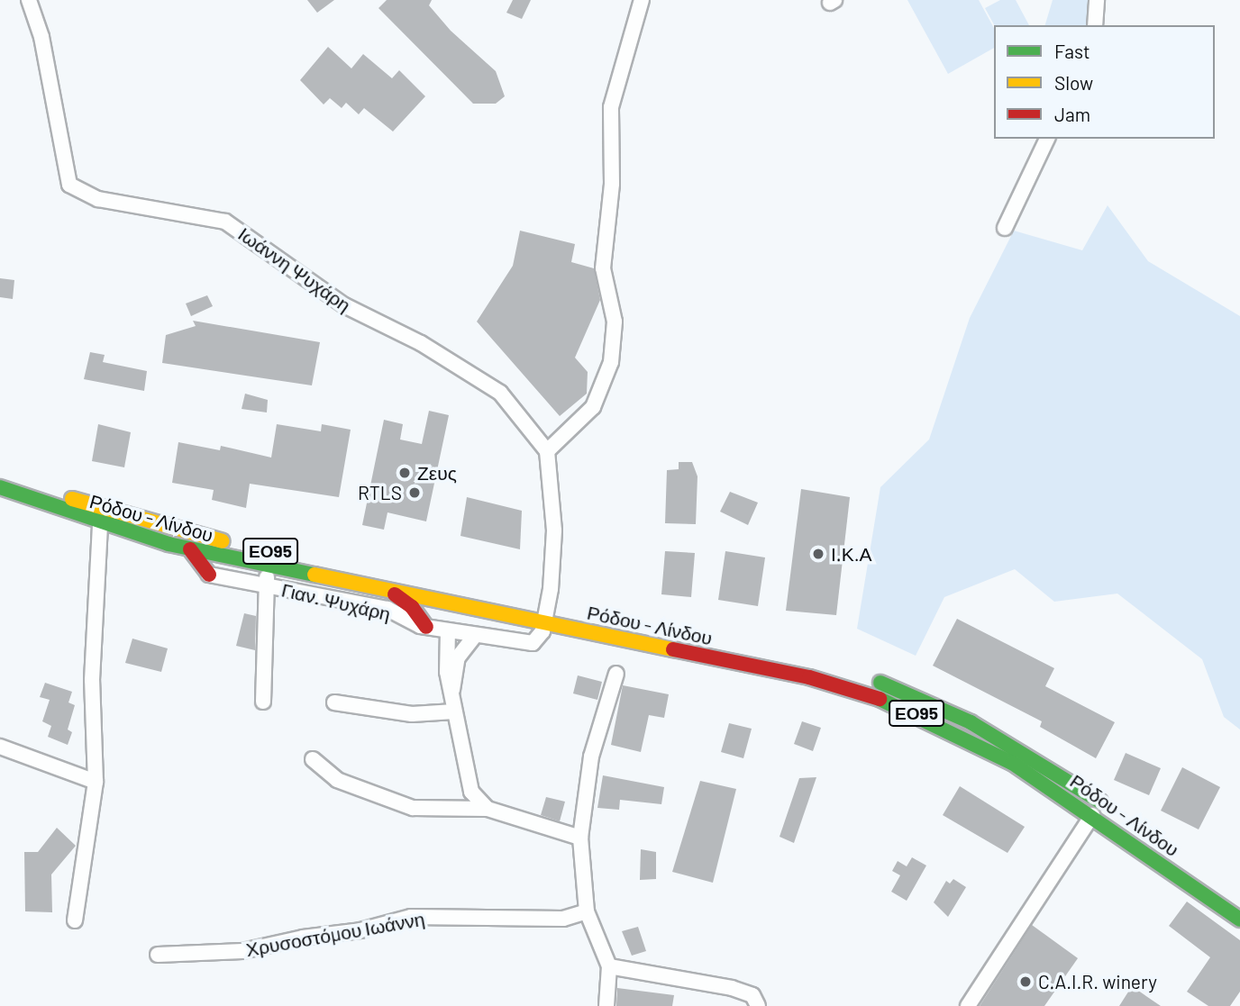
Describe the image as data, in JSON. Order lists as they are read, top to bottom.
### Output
{
  "streets": {
    "main road": ["Ρόδου - Λίνδου", "ΕΟ95"],
    "street": ["Ιωάννη Ψυχάρη", "Γιαν. Ψυχάρη", "Χρυσοστόμου Ιωάννη"]
  },
  "crossings": [
    ["Ρόδου - Λίνδου", "Γιαν. Ψυχάρη"]
  ],
  "places": [
    "Ζευς",
    "RTLS",
    "Ι.Κ.Α",
    "C.A.I.R. winery"
  ],
  "legend": ["Fast", "Slow", "Jam"]
}
